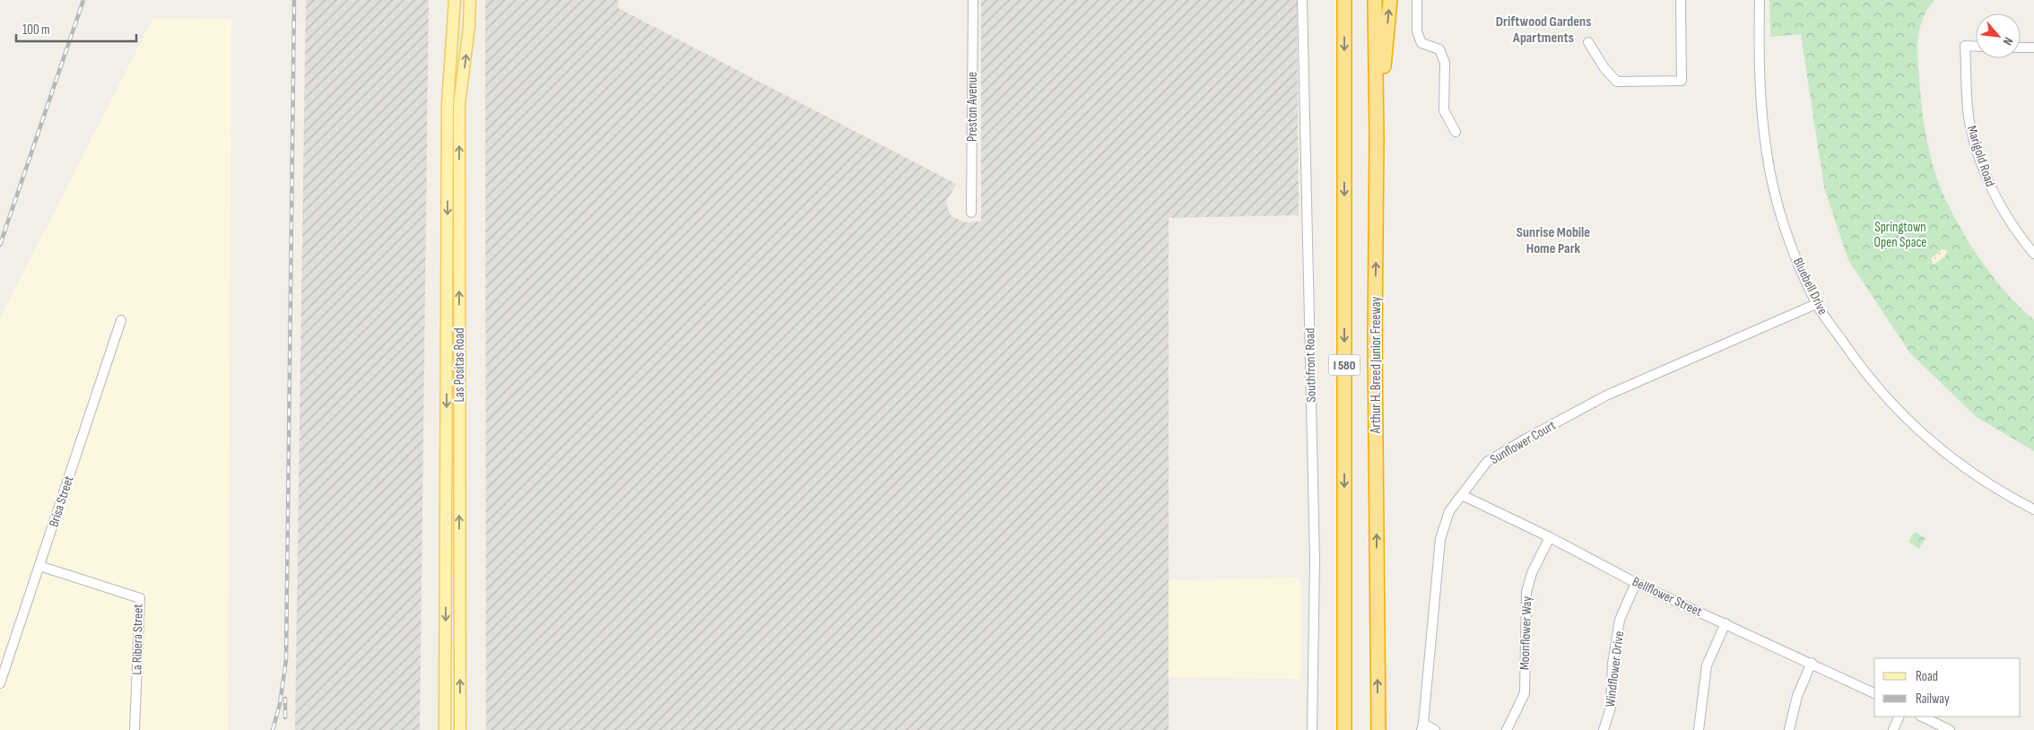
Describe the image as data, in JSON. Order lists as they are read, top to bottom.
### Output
{
  "streets": {
    "highway": ["I 580", "Arthur H. Breed Junior Freeway"],
    "main road": ["Las Positas Road"],
    "street": [
      "Preston Avenue",
      "Marigold Road",
      "Bluebell Drive",
      "Southfront Road",
      "Sunflower Court",
      "Brisa Street",
      "Bellflower Street",
      "Moonflower Way",
      "La Ribera Street",
      "Windflower Drive"
    ]
  },
  "crossings": [
    ["Bluebell Drive", "Sunflower Court"],
    ["Sunflower Court", "Bellflower Street"],
    ["Brisa Street", "La Ribera Street"],
    ["Bellflower Street", "Moonflower Way"],
    ["Bellflower Street", "Windflower Drive"]
  ],
  "districts": ["Driftwood Gardens Apartments", "Sunrise Mobile Home Park"],
  "parks": ["Springtown Open Space"],
  "legend": ["Road", "Railway"],
  "scale_bar": "100 m",
  "north": "bottom right"
}
